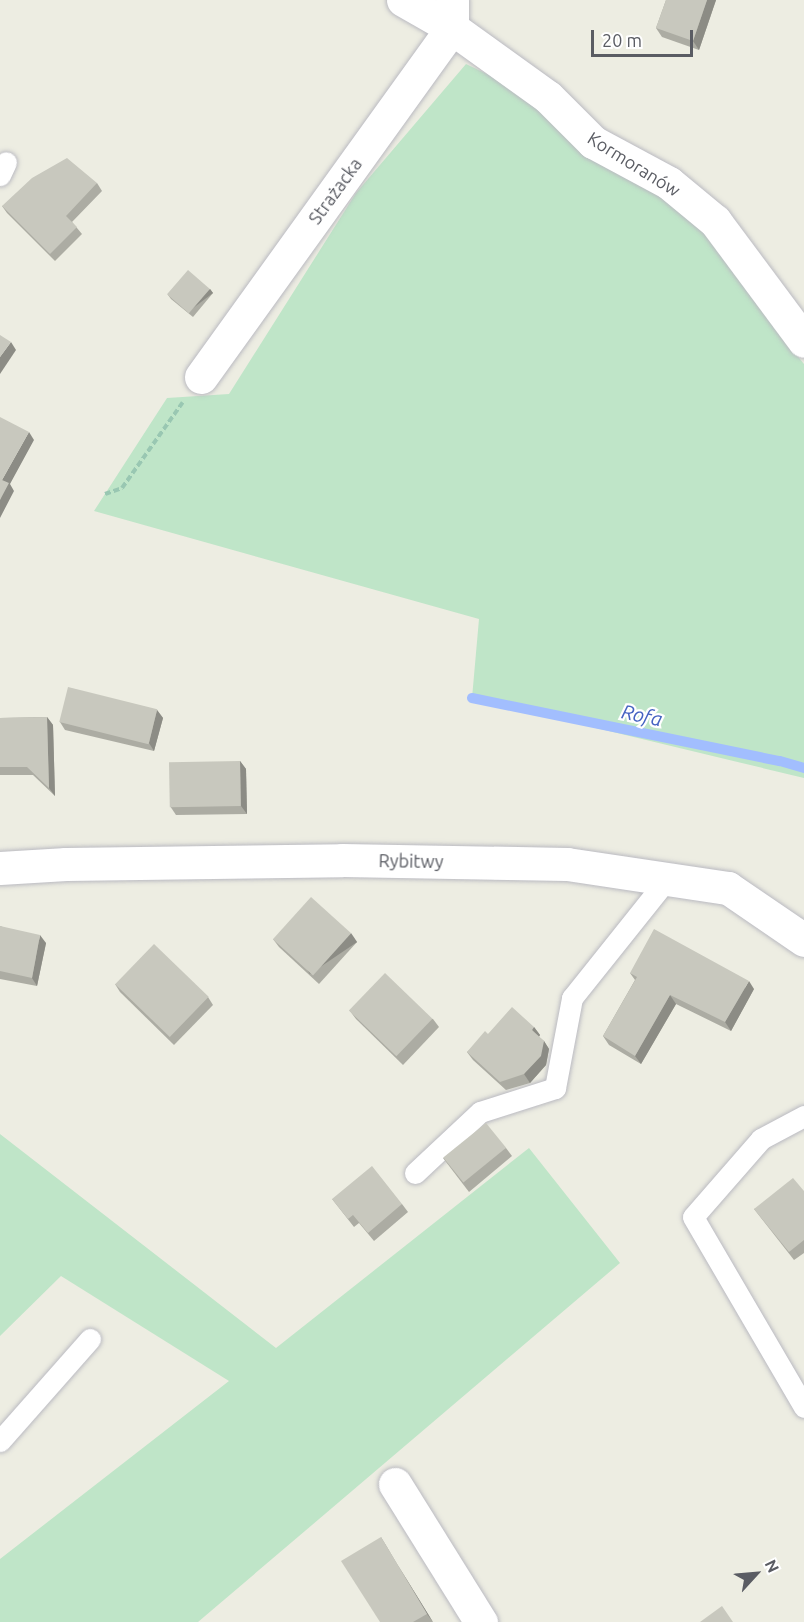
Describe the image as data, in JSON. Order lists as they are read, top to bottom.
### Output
{
  "streets": {
    "street": ["Kormoranów", "Strażacka", "Rybitwy"]
  },
  "crossings": [
    ["Kormoranów", "Strażacka"]
  ],
  "water": ["Rofa"],
  "scale_bar": "20 m",
  "north": "top right"
}
